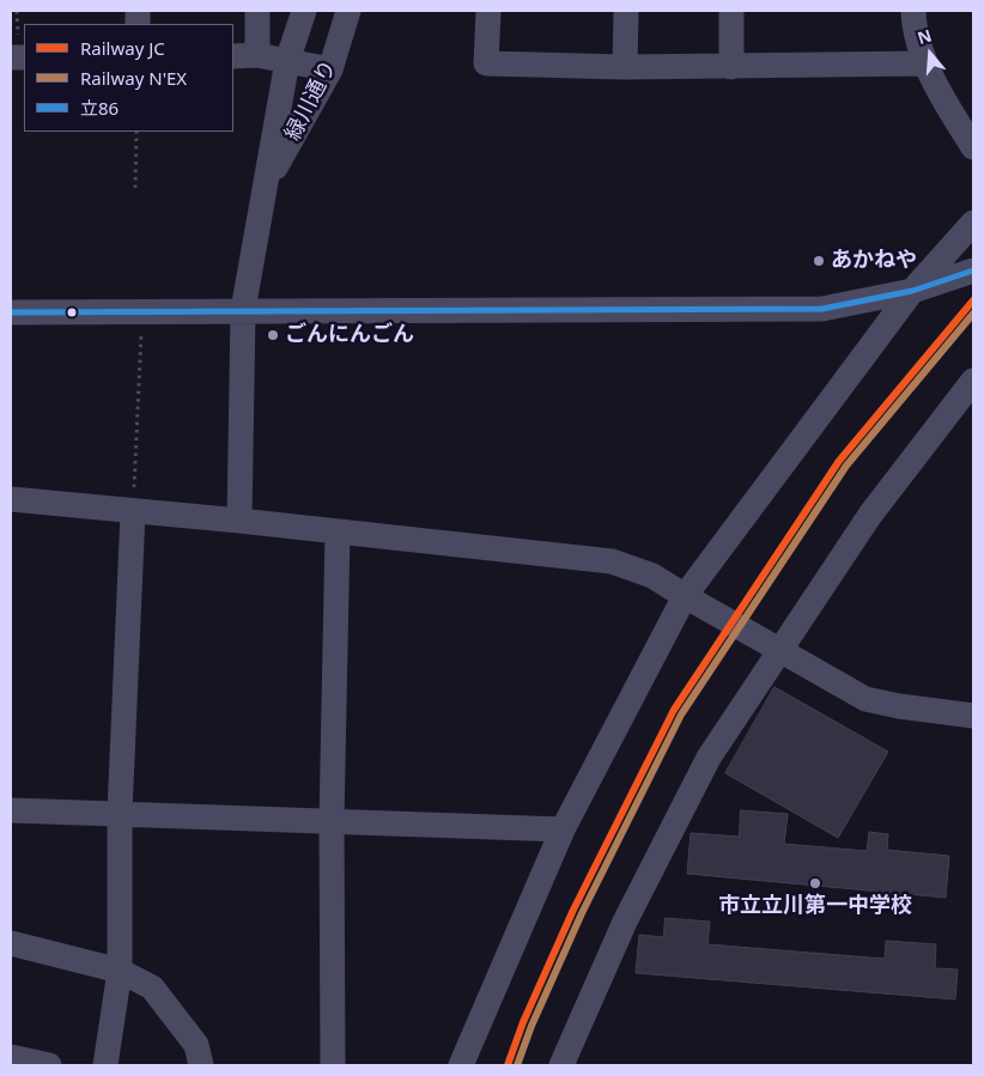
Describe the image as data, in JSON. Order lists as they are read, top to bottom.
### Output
{
  "streets": {
    "street": ["緑川通り"]
  },
  "places": ["あかねや", "ごんにんごん", "市立立川第一中学校"],
  "lines": ["transit line 立86", "rail line JC", "rail line N'EX"],
  "legend": ["Railway JC", "Railway N'EX", "立86"],
  "north": "top"
}
